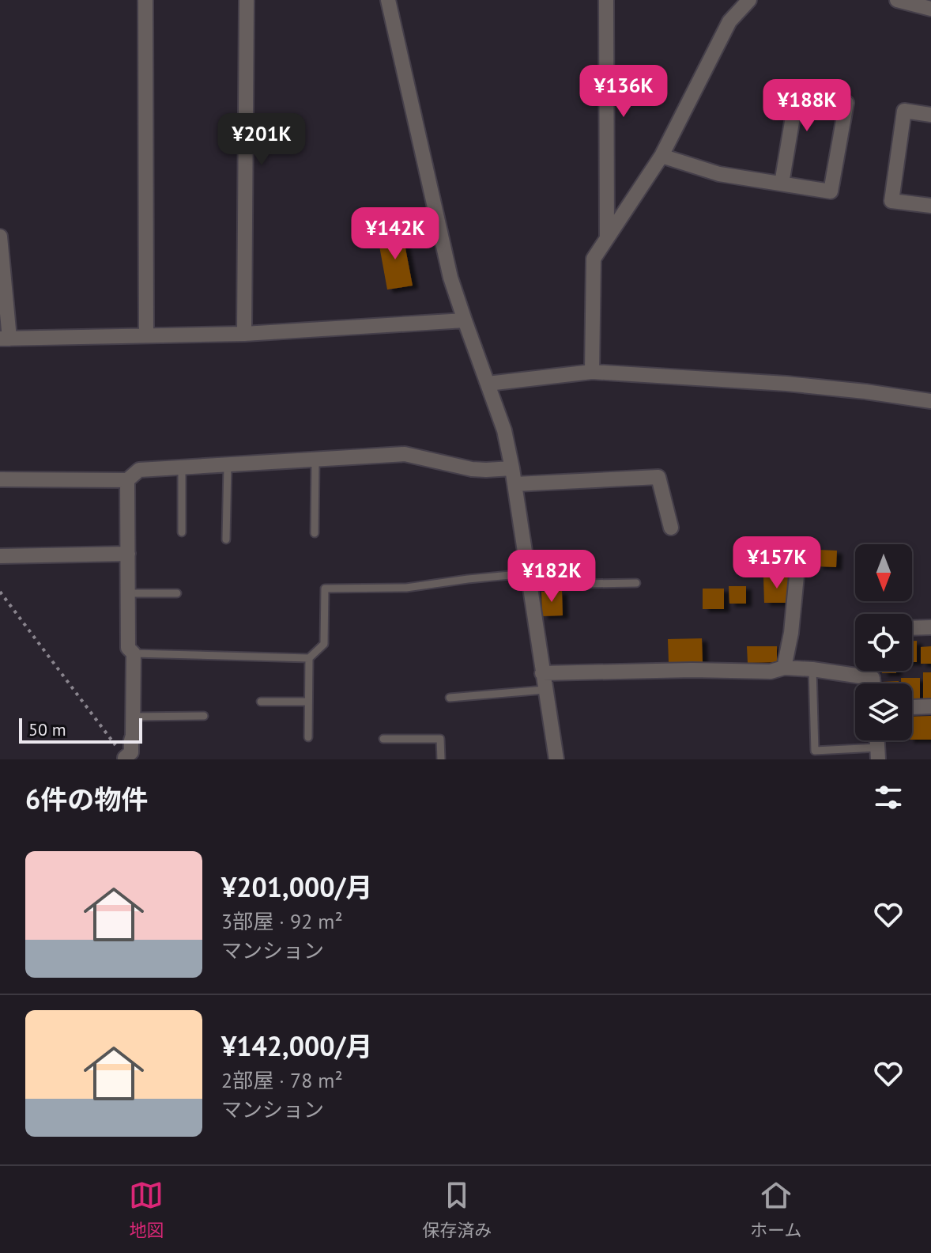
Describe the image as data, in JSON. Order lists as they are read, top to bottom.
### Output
{
  "scale_bar": "50 m",
  "north": "bottom",
  "page": {
    "price": [
      "¥136K",
      "¥188K",
      "¥201K",
      "¥142K",
      "¥157K",
      "¥182K"
    ],
    "scale": "50 m",
    "heading": "6件の物件",
    "list": [
      {
        "name": "¥201,000/月",
        "note": "3部屋 · 92 m² · マンション"
      },
      {
        "name": "¥142,000/月",
        "note": "2部屋 · 78 m² · マンション"
      }
    ],
    "tabs": ["地図", "保存済み", "ホーム"]
  }
}
